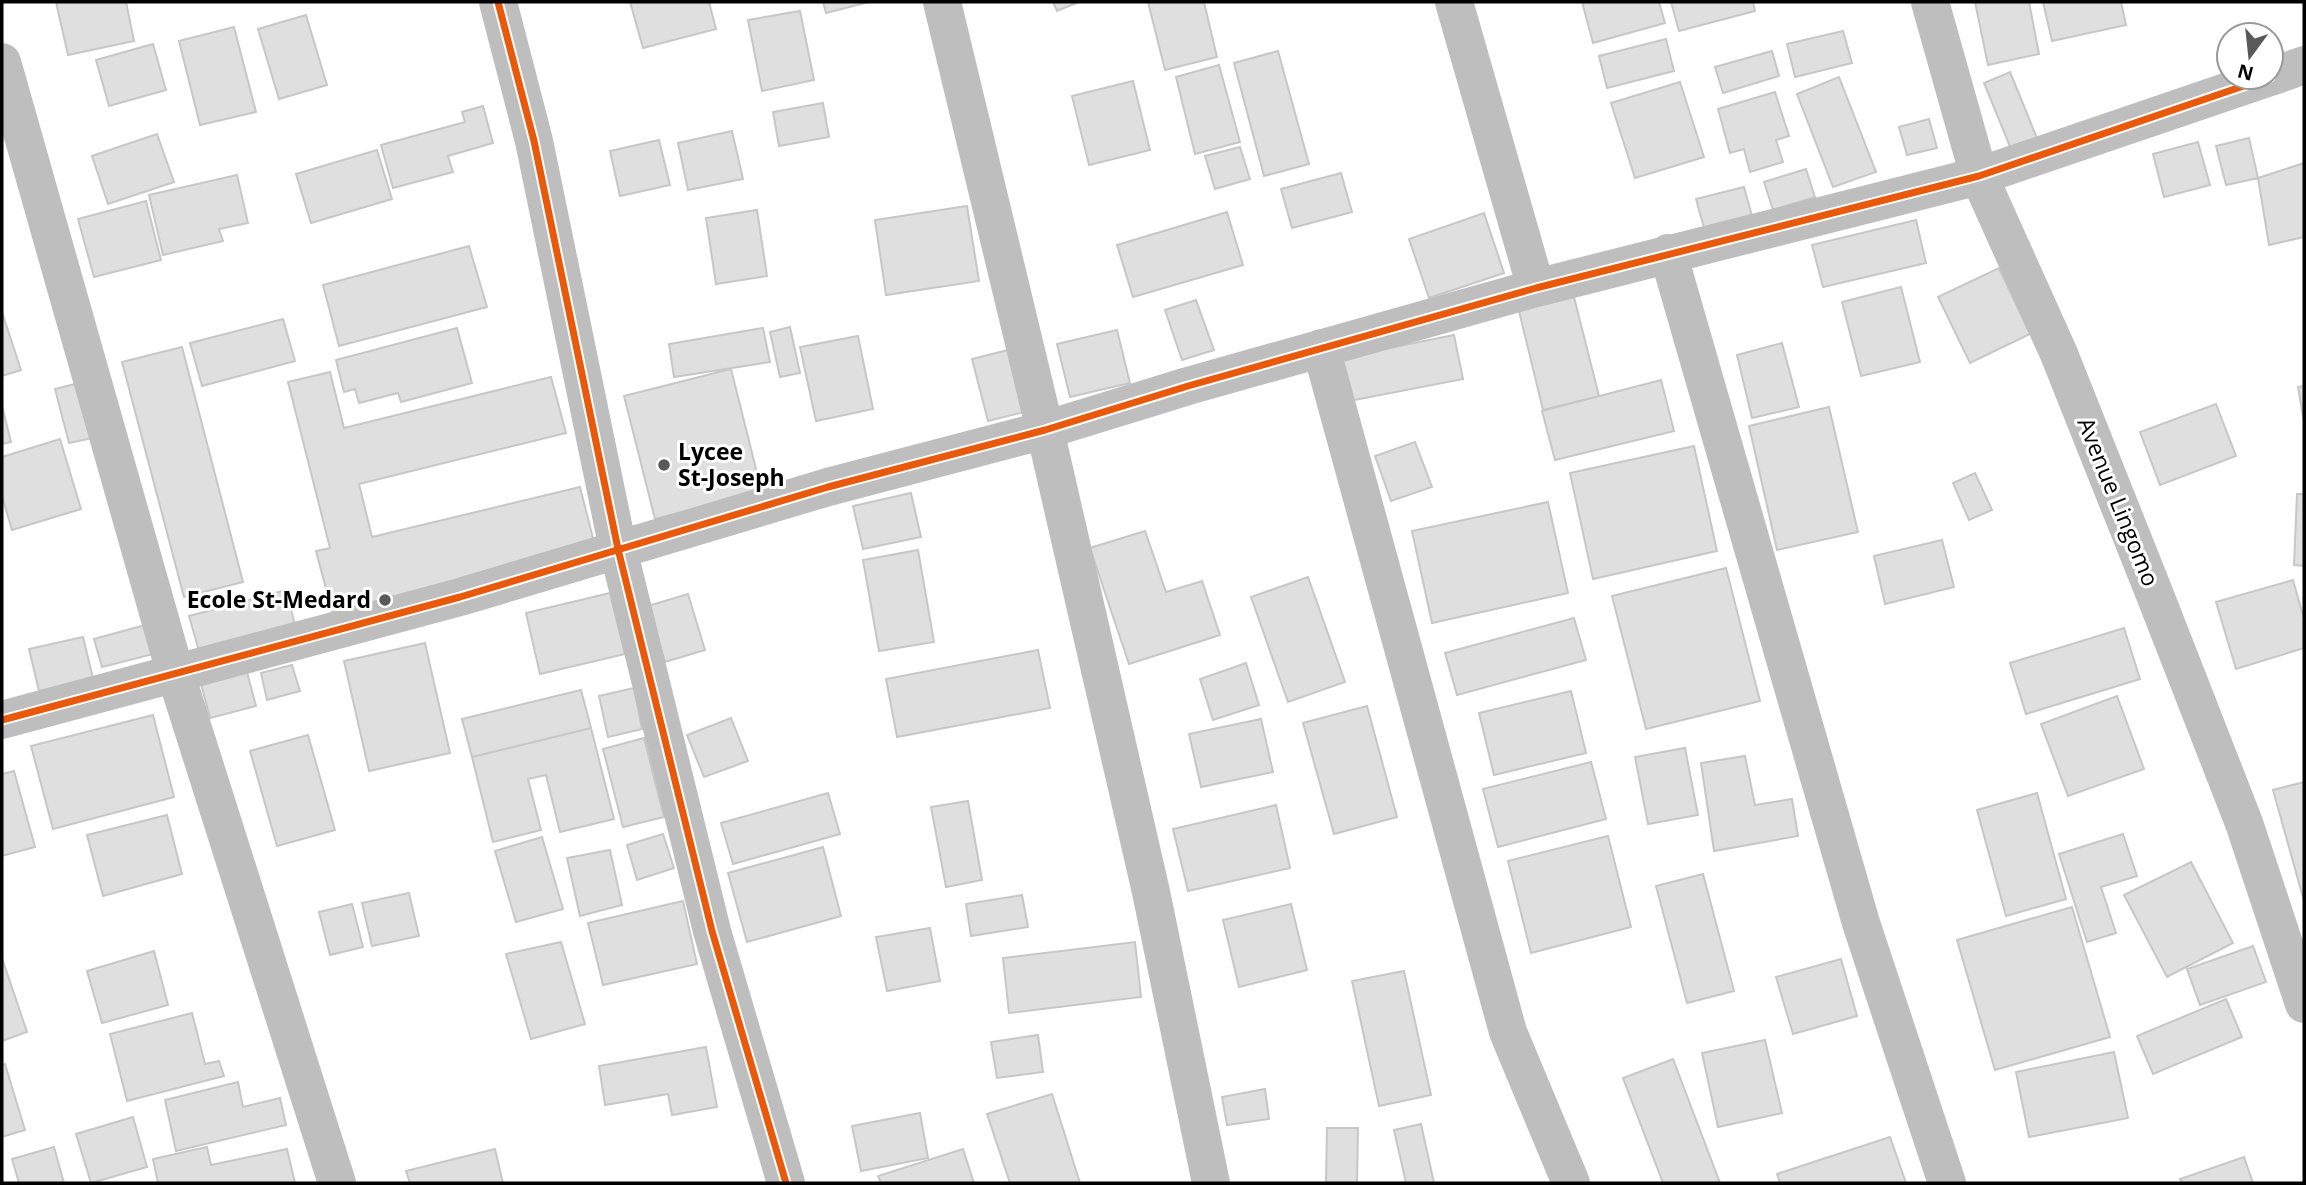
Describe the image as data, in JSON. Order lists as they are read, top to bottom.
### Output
{
  "streets": {
    "street": ["Avenue Lingomo"]
  },
  "places": ["Lycee St-Joseph", "Ecole St-Medard"],
  "north": "bottom"
}
